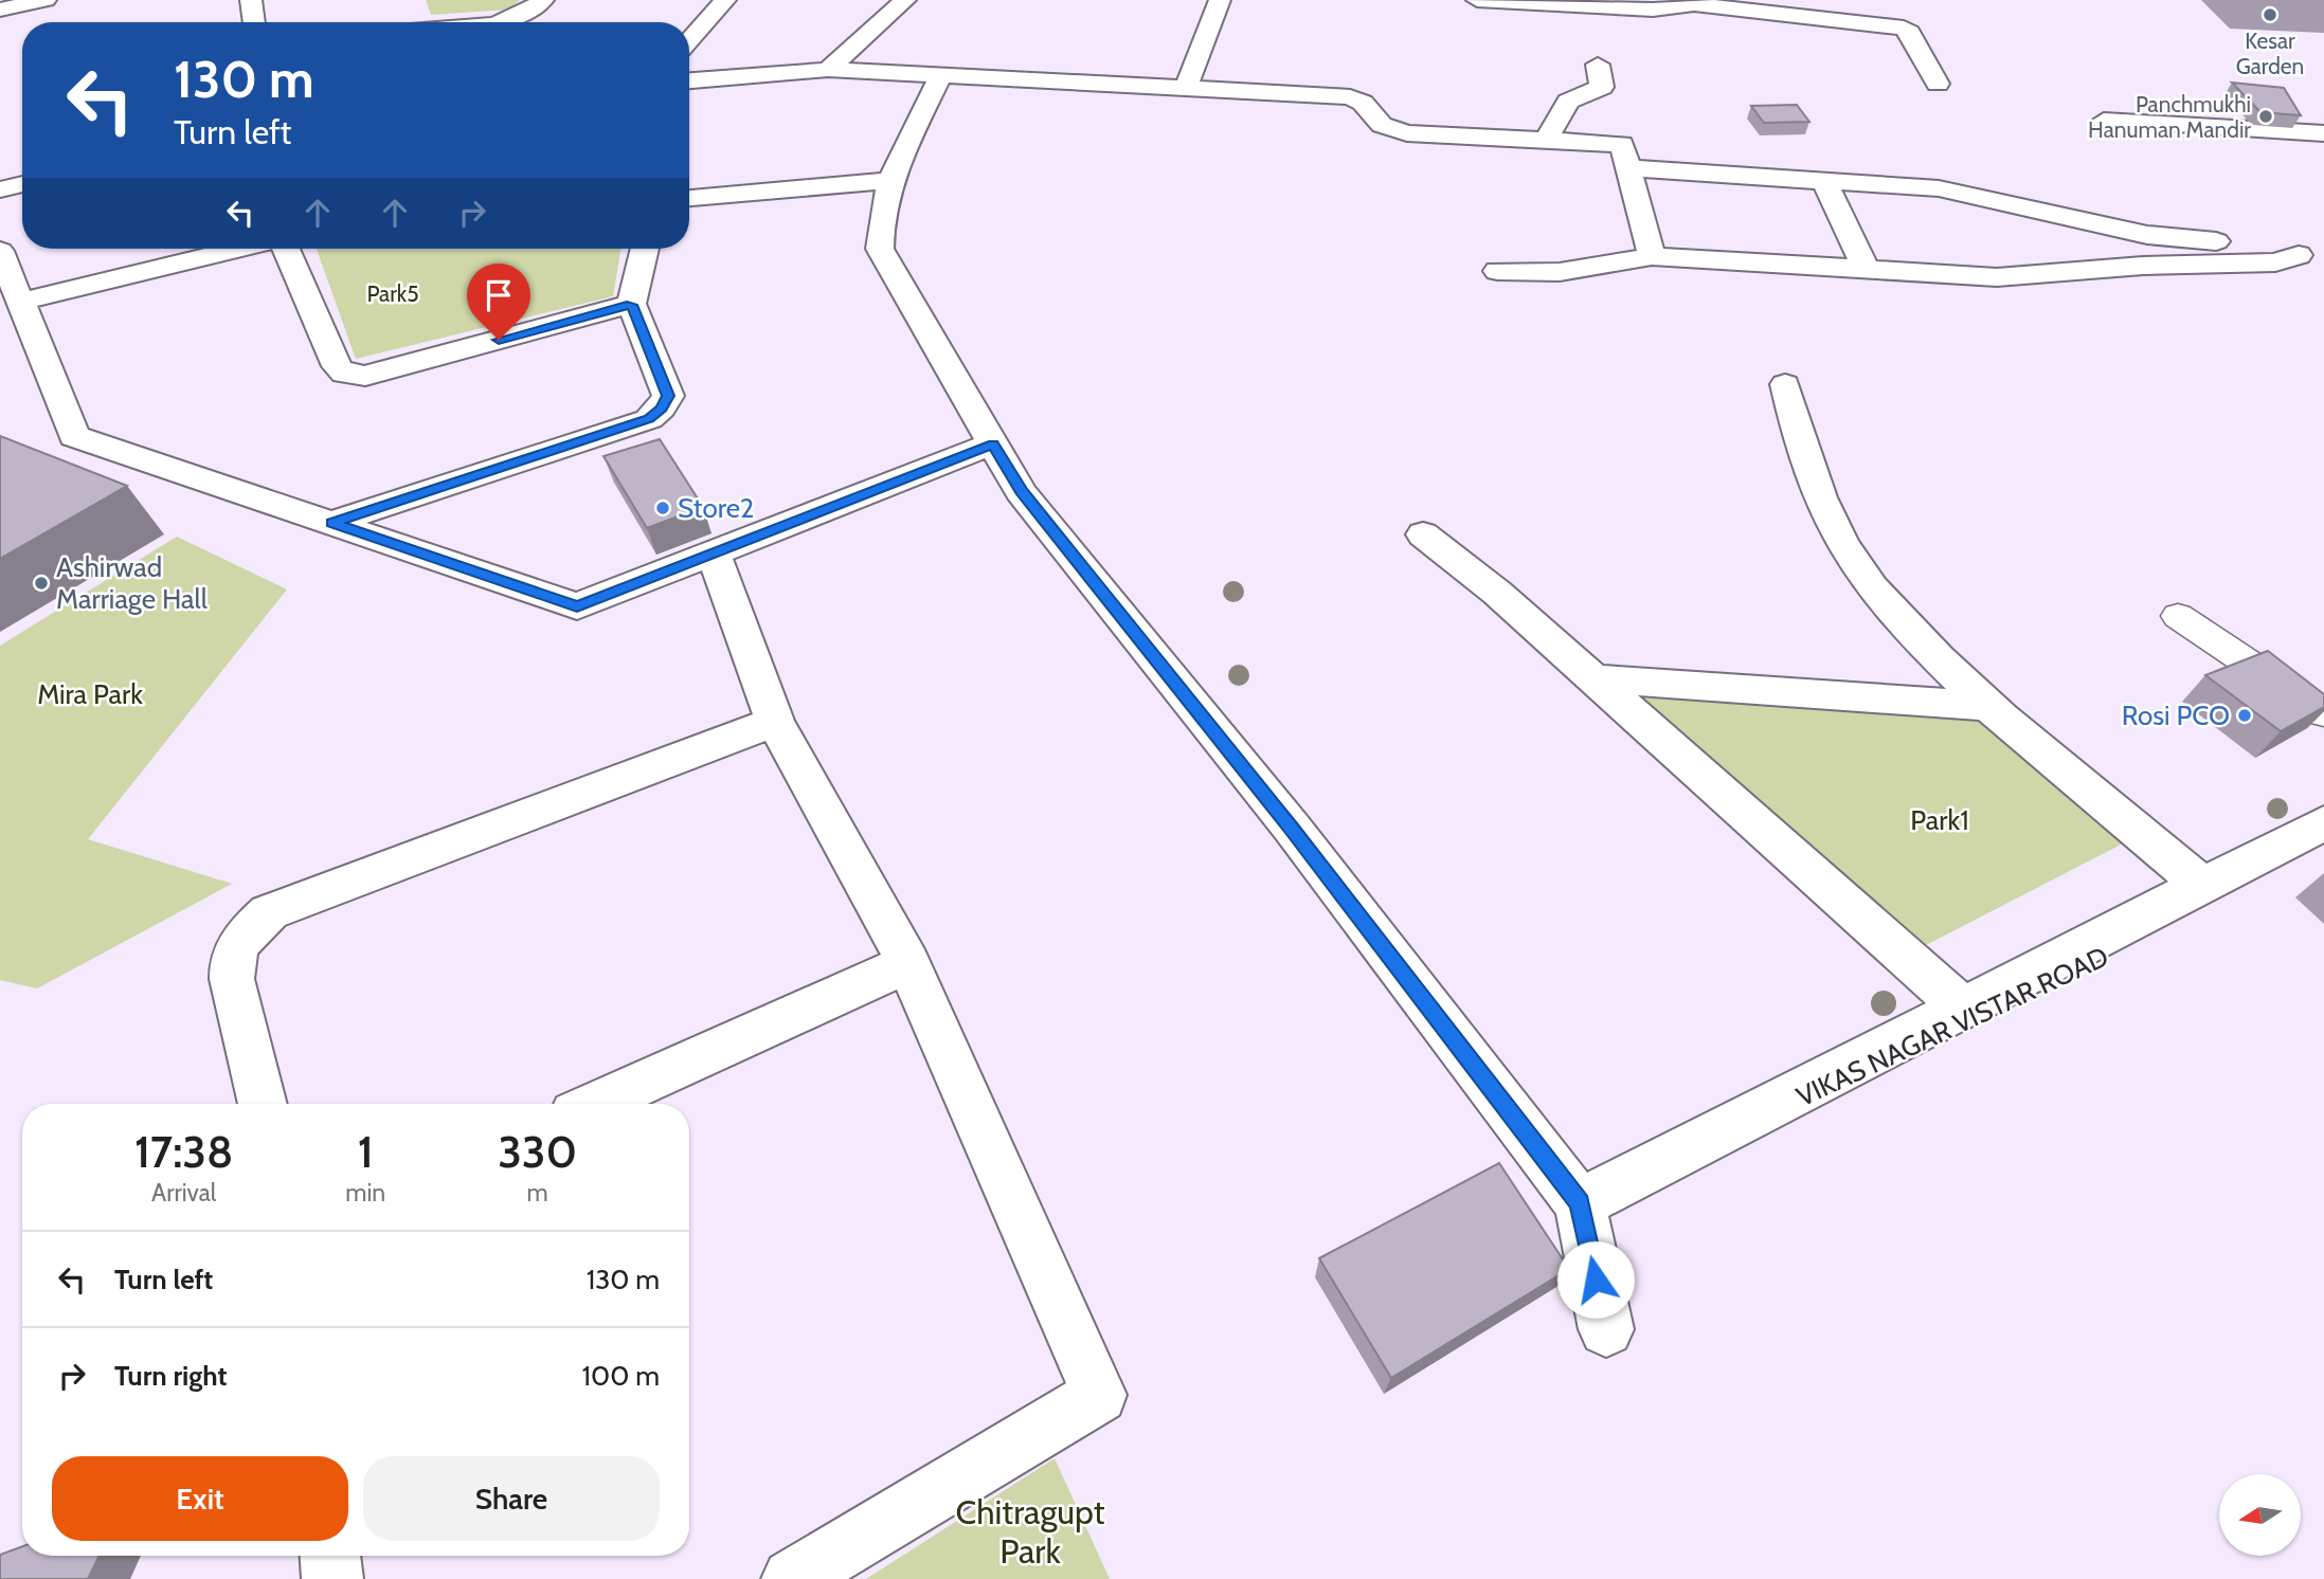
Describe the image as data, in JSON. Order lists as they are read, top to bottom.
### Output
{
  "streets": {
    "street": ["VIKAS NAGAR VISTAR ROAD"]
  },
  "parks": [
    "Park5",
    "Mira Park",
    "Park1",
    "Chitragupt Park"
  ],
  "places": [
    "Kesar Garden",
    "Panchmukhi Hanuman Mandir",
    "Store2",
    "Ashirwad Marriage Hall",
    "Rosi PCO"
  ],
  "north": "left",
  "page": {
    "turn": ["130 m", "Turn left"],
    "eta": [
      "17:38",
      "Arrival",
      "1",
      "min",
      "330",
      "m"
    ],
    "list": [
      {
        "name": "Turn left",
        "value": "130 m"
      },
      {
        "name": "Turn right",
        "value": "100 m"
      }
    ],
    "buttons": ["Exit", "Share"]
  }
}
